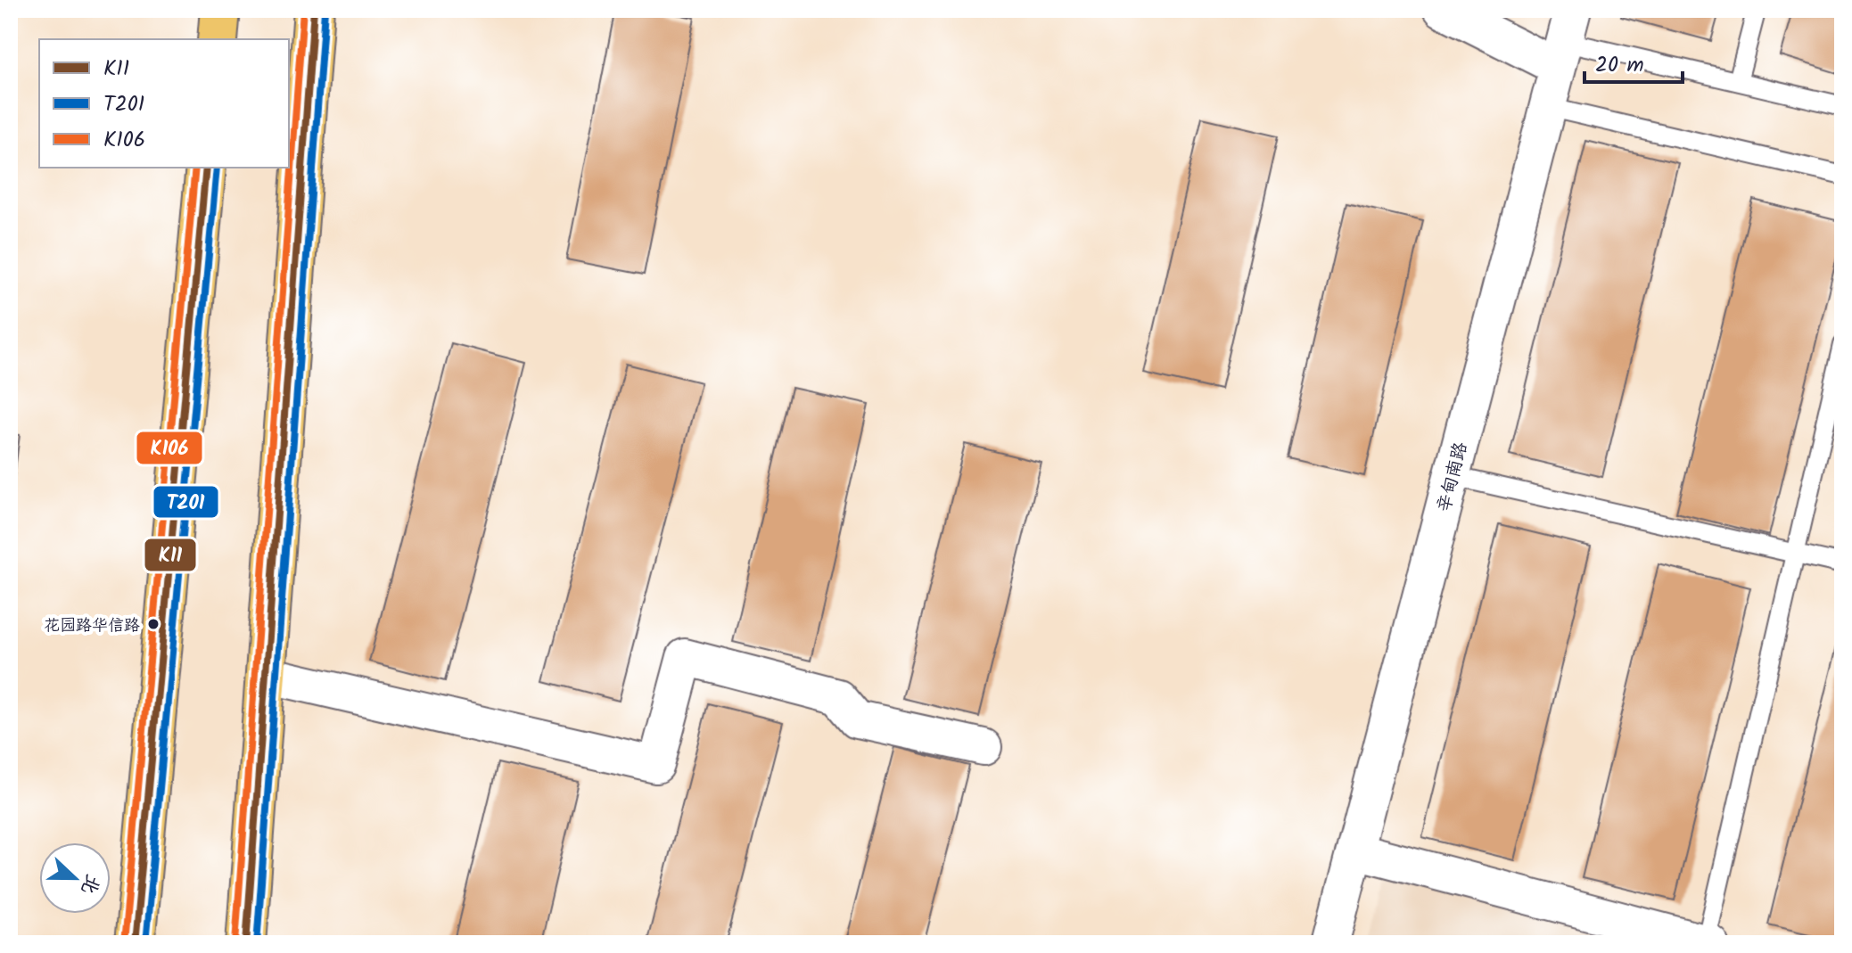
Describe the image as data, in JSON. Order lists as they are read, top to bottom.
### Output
{
  "streets": {
    "street": ["辛甸南路"]
  },
  "places": ["花园路华信路"],
  "lines": ["transit line K11", "transit line K106", "transit line T201"],
  "legend": ["K11", "T201", "K106"],
  "scale_bar": "20 m",
  "north": "right"
}
